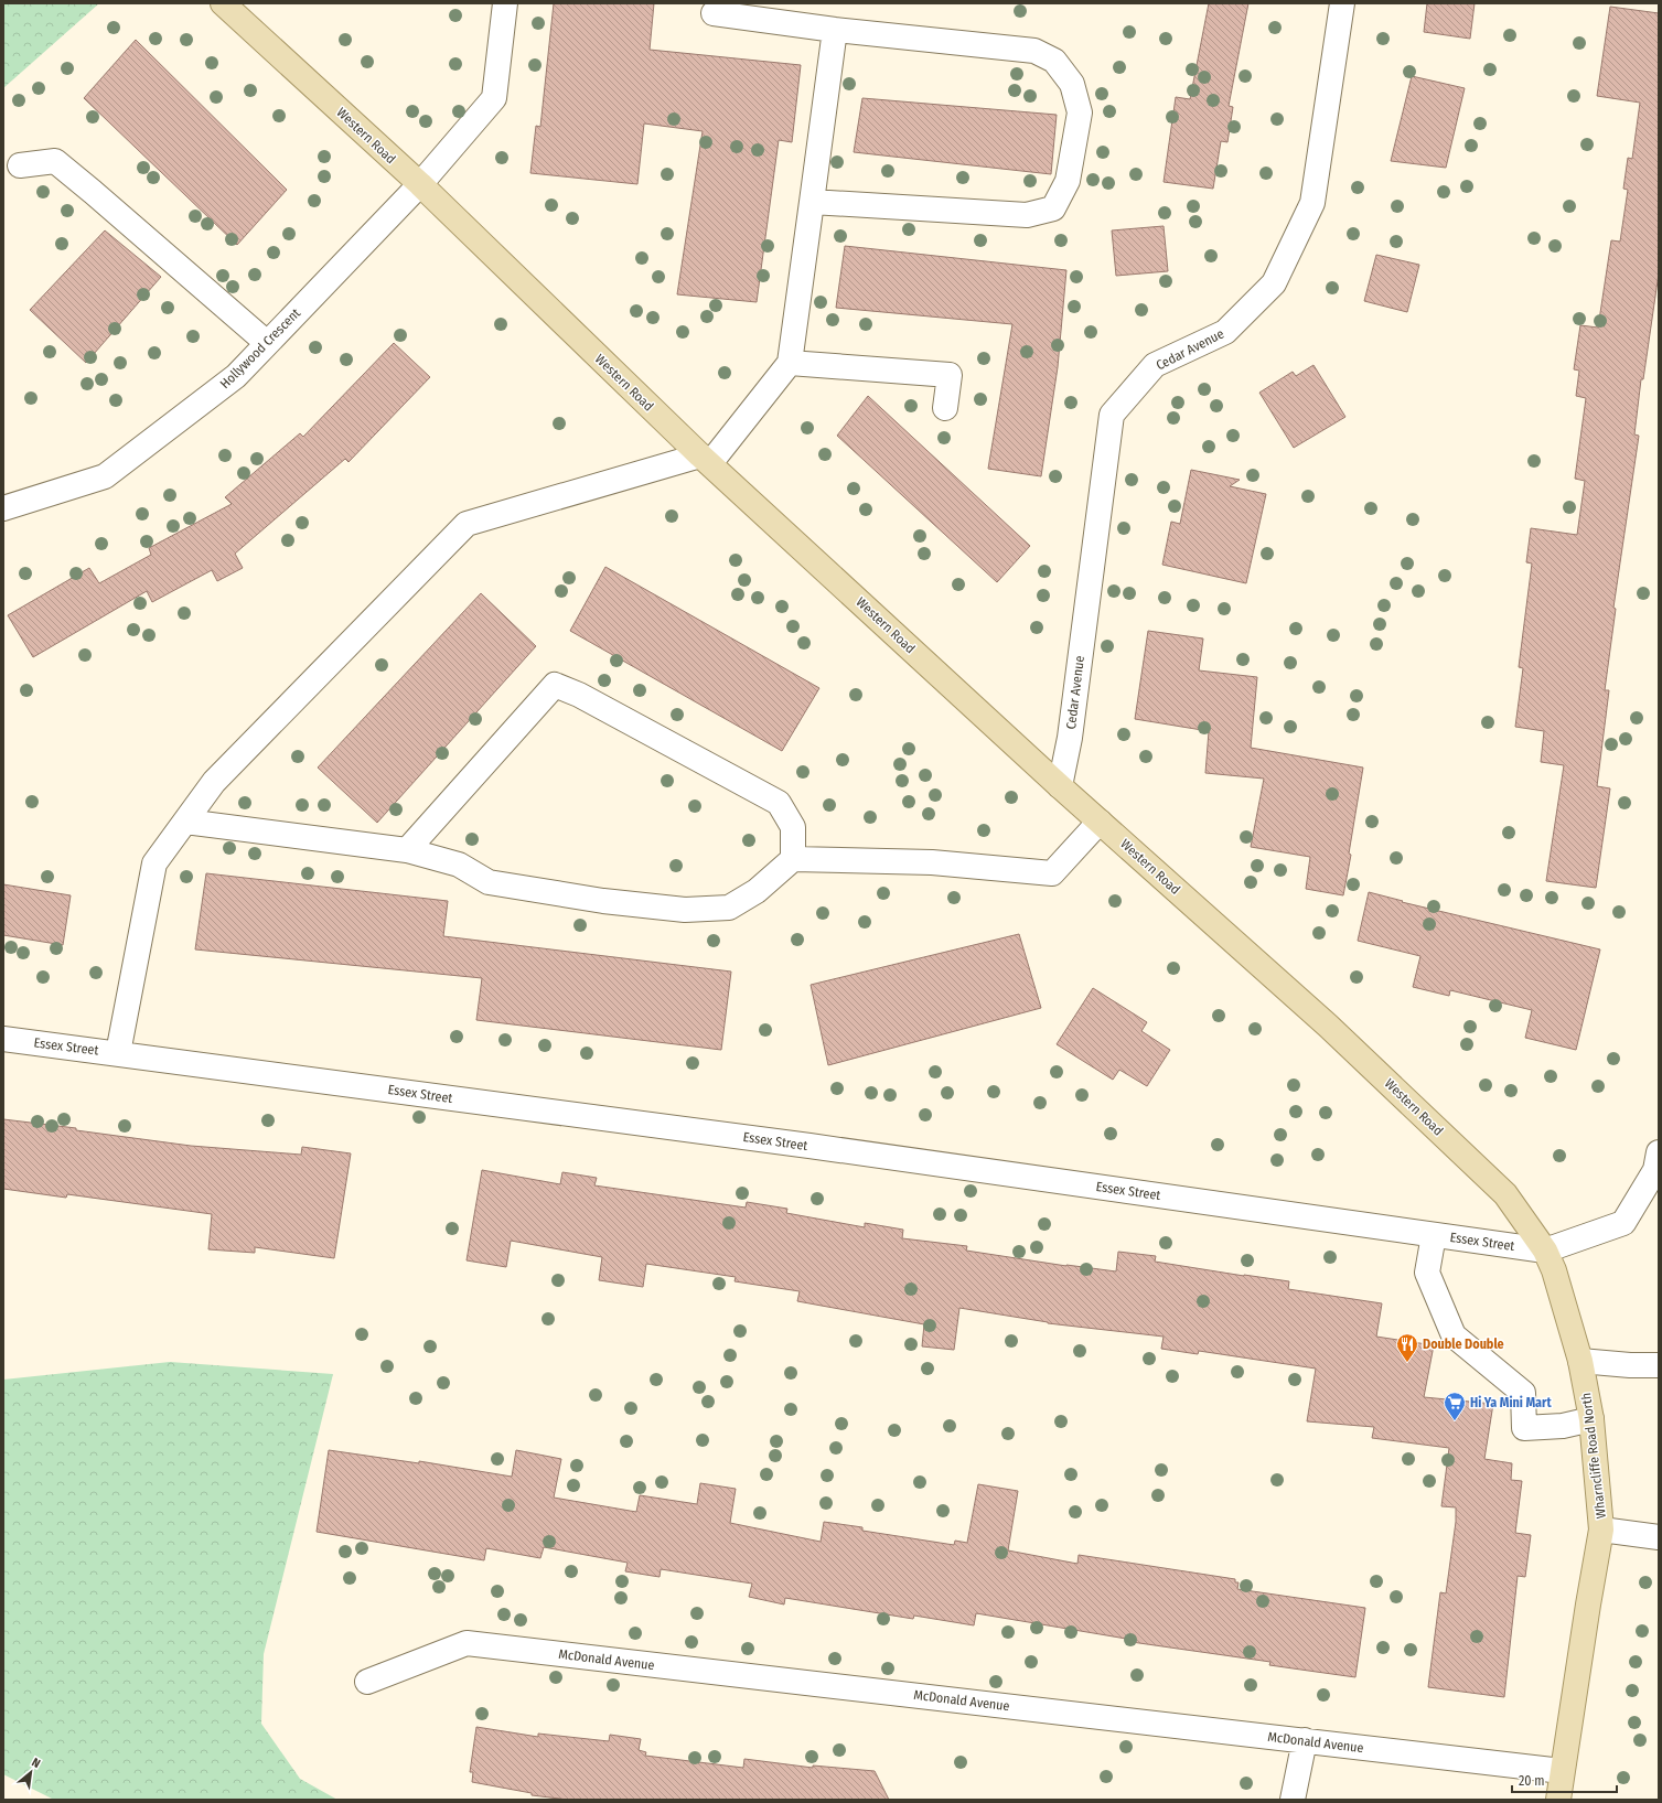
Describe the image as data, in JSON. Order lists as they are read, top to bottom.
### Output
{
  "streets": {
    "main road": ["Western Road", "Wharncliffe Road North"],
    "street": [
      "Hollywood Crescent",
      "Cedar Avenue",
      "Essex Street",
      "McDonald Avenue"
    ]
  },
  "crossings": [
    ["Western Road", "Hollywood Crescent"],
    ["Western Road", "Cedar Avenue"],
    ["Western Road", "Essex Street"],
    ["Western Road", "Wharncliffe Road North"],
    ["Essex Street", "Wharncliffe Road North"],
    ["Wharncliffe Road North", "McDonald Avenue"]
  ],
  "places": {
    "restaurant": ["Double Double"],
    "supermarket": ["Hi Ya Mini Mart"]
  },
  "scale_bar": "20 m",
  "north": "top right"
}
